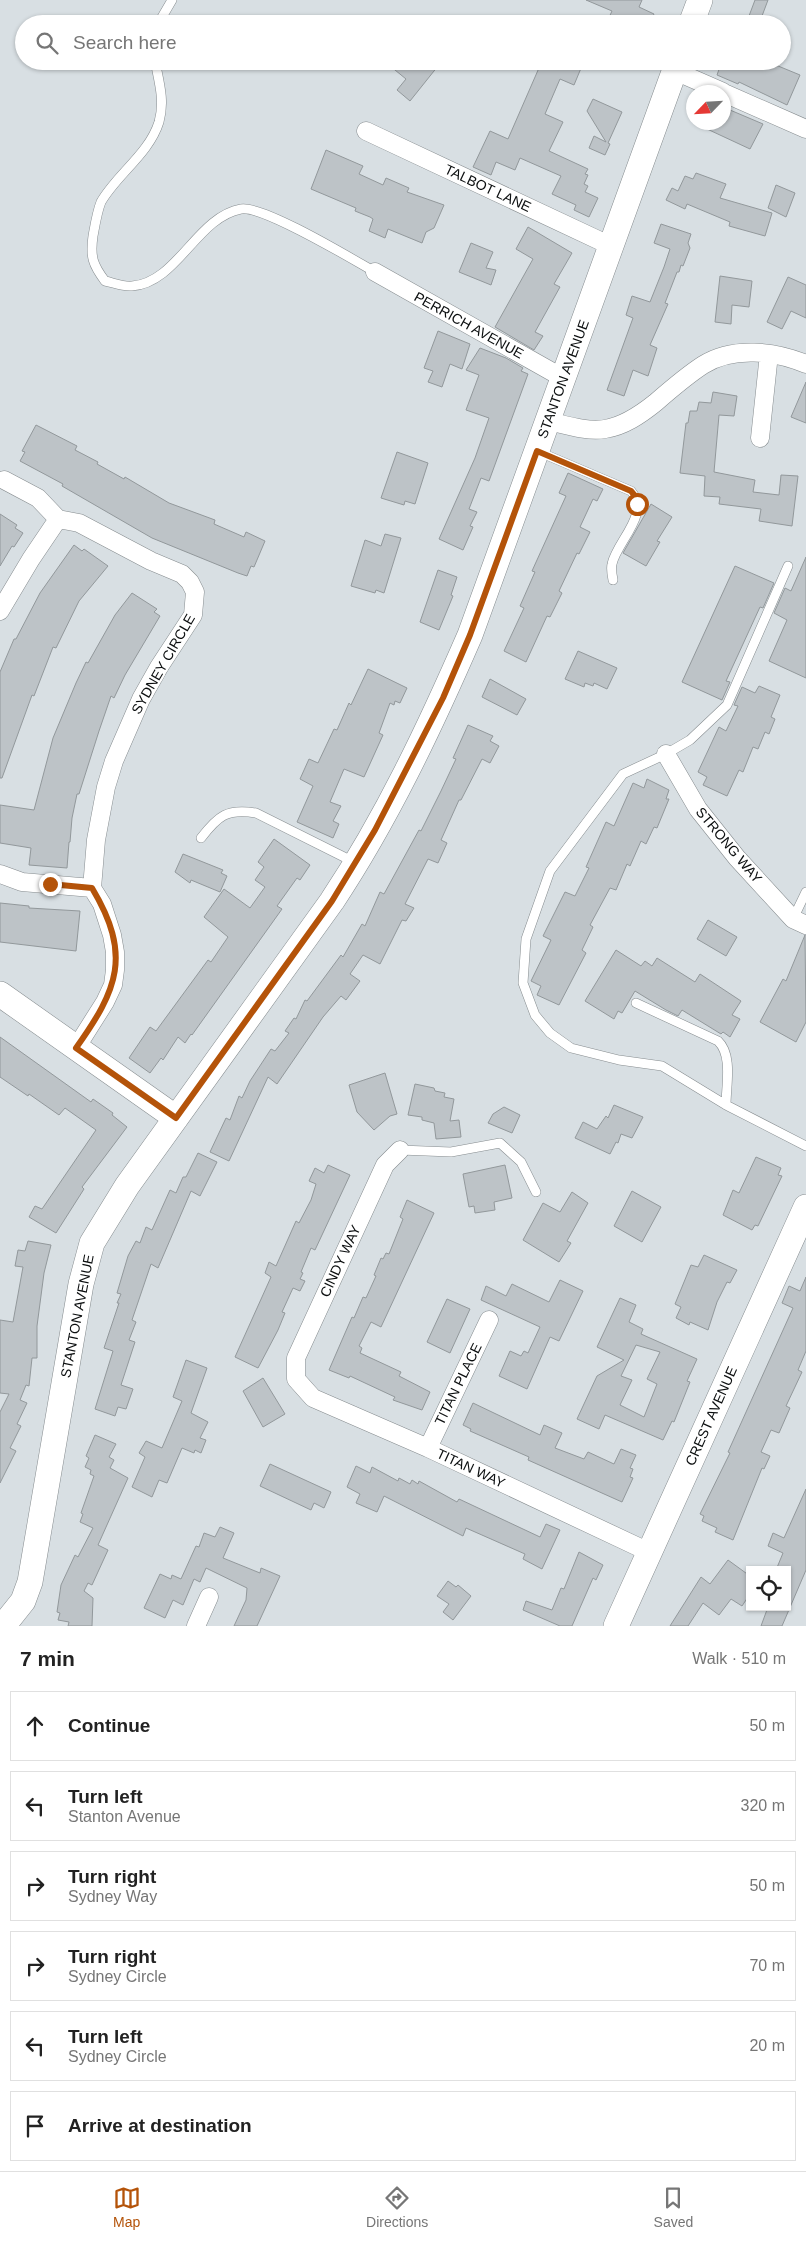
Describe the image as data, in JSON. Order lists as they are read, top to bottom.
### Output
{
  "streets": {
    "street": [
      "TALBOT LANE",
      "PERRICH AVENUE",
      "STANTON AVENUE",
      "SYDNEY CIRCLE",
      "STRONG WAY",
      "CINDY WAY",
      "TITAN PLACE",
      "CREST AVENUE",
      "TITAN WAY"
    ]
  },
  "crossings": [
    ["TALBOT LANE", "STANTON AVENUE"],
    ["PERRICH AVENUE", "STANTON AVENUE"],
    ["CINDY WAY", "TITAN WAY"],
    ["TITAN PLACE", "TITAN WAY"],
    ["CREST AVENUE", "TITAN WAY"]
  ],
  "north": "bottom left",
  "page": {
    "search": "Search here",
    "heading": ["7 min", "Walk · 510 m"],
    "list": [
      ["Continue", "50 m"],
      ["Turn left", "Stanton Avenue", "320 m"],
      ["Turn right", "Sydney Way", "50 m"],
      ["Turn right", "Sydney Circle", "70 m"],
      ["Turn left", "Sydney Circle", "20 m"],
      "Arrive at destination"
    ],
    "nav": ["Map", "Directions", "Saved"]
  }
}
